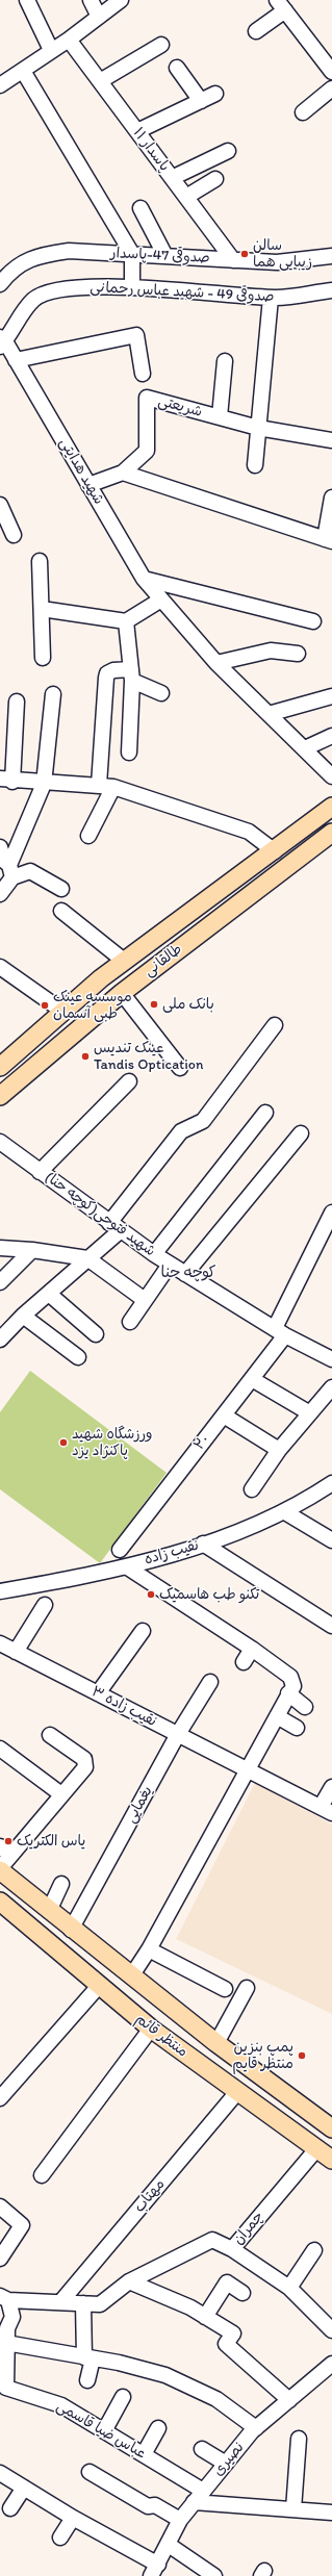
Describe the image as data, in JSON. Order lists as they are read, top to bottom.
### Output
{
  "streets": {
    "main road": ["طالقانی", "منتظر قائم"],
    "street": [
      "پاسدار ۱۱",
      "صدوقی 47-پاسدار",
      "صدوقی 49 - شهید عباس رحمانی",
      "شریعتی",
      "شهید هدایتی",
      "(کوچه حنا)شهید فتوحی",
      "۲۰",
      "نقیب زاده",
      "نقیب زاده ۳",
      "یغمایی",
      "مهتاب",
      "چمران",
      "عباس ضیا قاسمی",
      "نصیری"
    ]
  },
  "crossings": [
    ["پاسدار ۱۱", "صدوقی 47-پاسدار"],
    ["صدوقی 49 - شهید عباس رحمانی", "شهید هدایتی"],
    ["شریعتی", "شهید هدایتی"],
    ["(کوچه حنا)شهید فتوحی", "۲۰"],
    ["نقیب زاده ۳", "یغمایی"],
    ["یغمایی", "منتظر قائم"],
    ["منتظر قائم", "مهتاب"],
    ["منتظر قائم", "چمران"],
    ["عباس ضیا قاسمی", "نصیری"]
  ],
  "districts": ["کوچه حنا"],
  "places": [
    "سالن زیبایی هما",
    "بانک ملی",
    "موسسه عینک طبی آسمان",
    "عینک تندیس Tandis Optication",
    "ورزشگاه شهید پاکنژاد یزد",
    "تکنو طب هاسمیک",
    "یاس الکتریک",
    "پمپ بنزین منتظر قایم"
  ]
}
